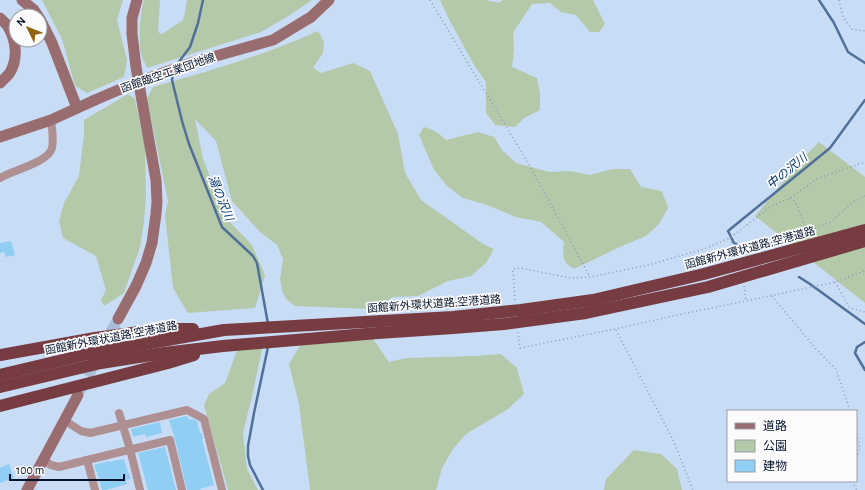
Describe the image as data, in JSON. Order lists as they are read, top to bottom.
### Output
{
  "streets": {
    "highway": ["函館新外環状道路;空港道路"],
    "street": ["函館臨空工業団地線"]
  },
  "water": ["中の沢川", "湯の沢川"],
  "legend": ["道路", "公園", "建物"],
  "scale_bar": "100 m",
  "north": "top left"
}
